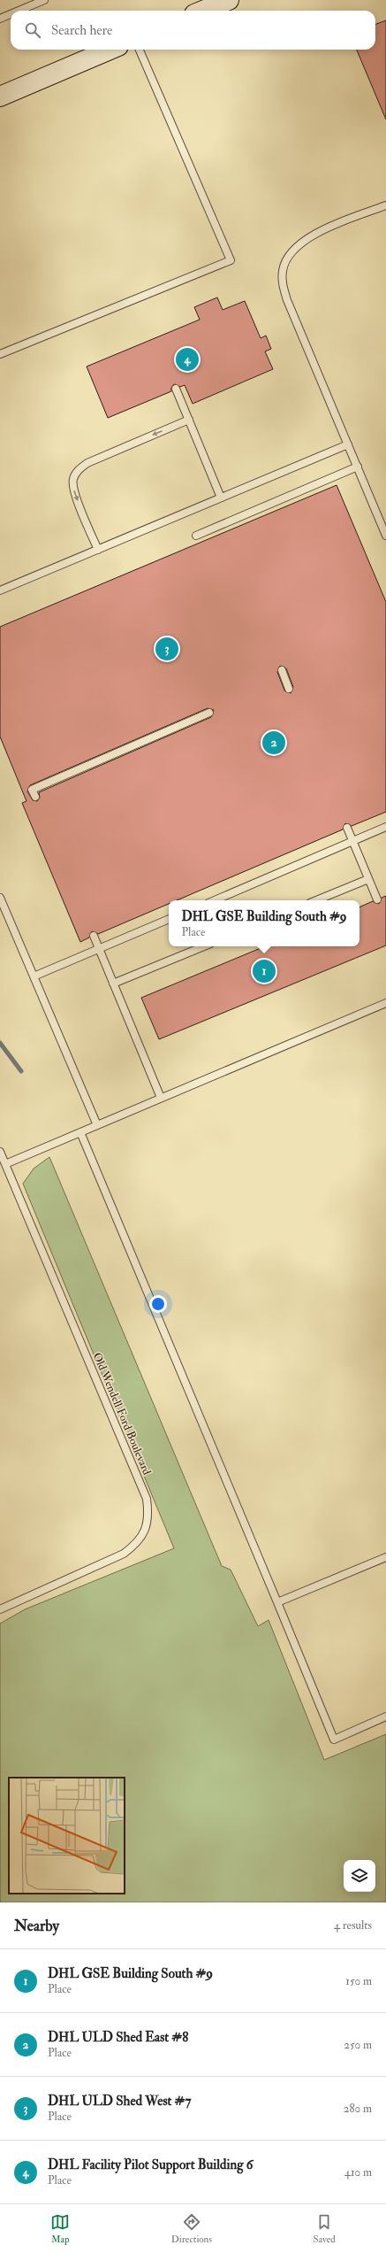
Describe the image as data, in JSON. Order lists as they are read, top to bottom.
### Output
{
  "streets": {
    "lane": ["Old Wendell Ford Boulevard"]
  },
  "page": {
    "search": "Search here",
    "pins": [
      "4",
      "3",
      "2",
      "1"
    ],
    "popup": ["DHL GSE Building South #9", "Place"],
    "heading": ["Nearby", "4 results"],
    "list": [
      {
        "mark": "1",
        "name": "DHL GSE Building South #9",
        "note": "Place",
        "value": "150 m"
      },
      {
        "mark": "2",
        "name": "DHL ULD Shed East #8",
        "note": "Place",
        "value": "250 m"
      },
      {
        "mark": "3",
        "name": "DHL ULD Shed West #7",
        "note": "Place",
        "value": "280 m"
      },
      {
        "mark": "4",
        "name": "DHL Facility Pilot Support Building 6",
        "note": "Place",
        "value": "410 m"
      }
    ],
    "nav": ["Map", "Directions", "Saved"]
  }
}
